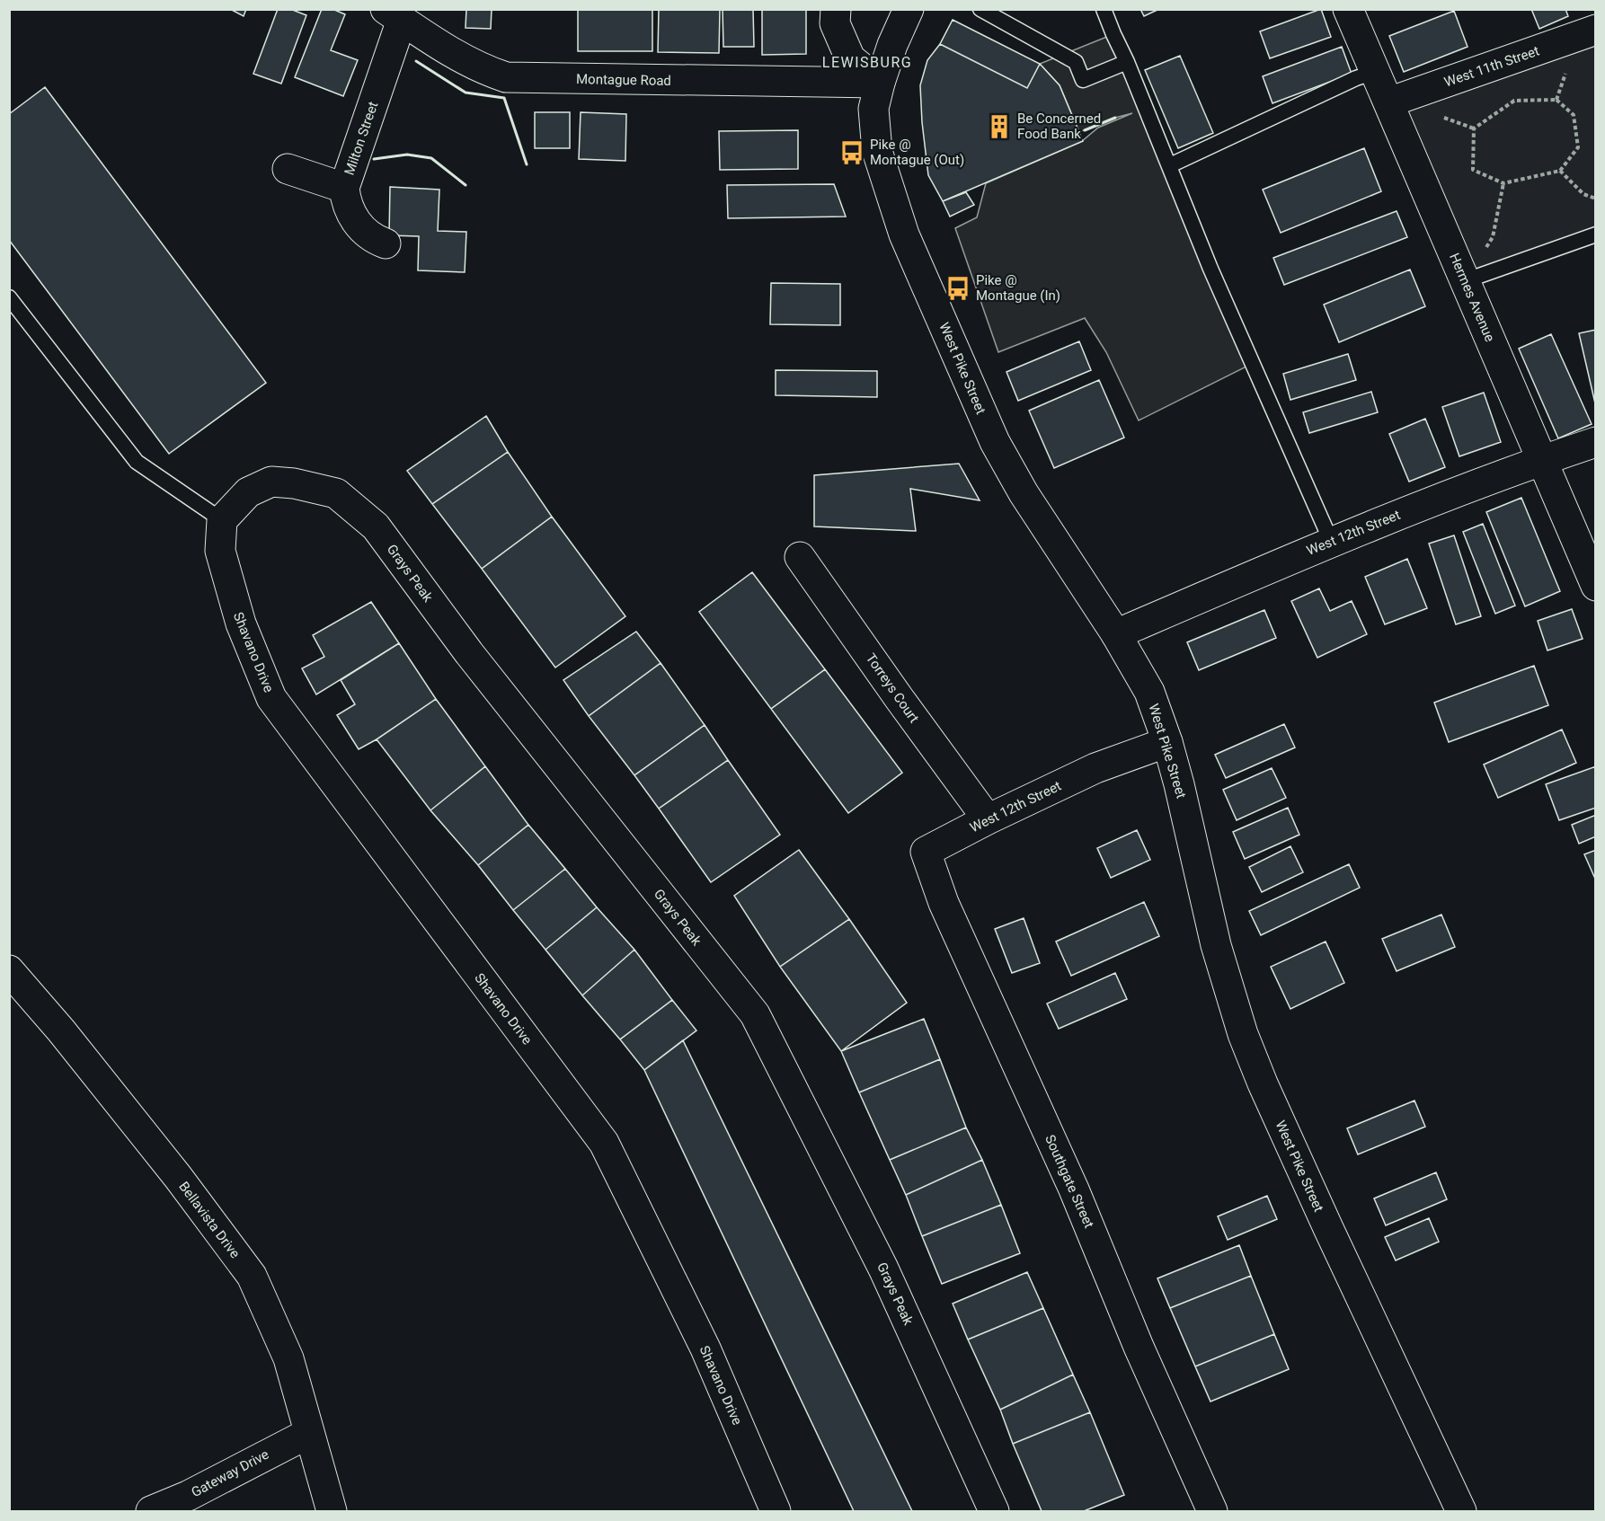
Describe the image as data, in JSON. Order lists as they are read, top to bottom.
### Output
{
  "streets": {
    "street": [
      "West 11th Street",
      "Montague Road",
      "Milton Street",
      "Hermes Avenue",
      "West Pike Street",
      "West 12th Street",
      "Grays Peak",
      "Shavano Drive",
      "Torreys Court",
      "Southgate Street",
      "Bellavista Drive",
      "Gateway Drive"
    ]
  },
  "crossings": [
    ["West 11th Street", "Hermes Avenue"],
    ["Montague Road", "Milton Street"],
    ["Montague Road", "West Pike Street"],
    ["Hermes Avenue", "West 12th Street"],
    ["West Pike Street", "West 12th Street"],
    ["West 12th Street", "Torreys Court"],
    ["West 12th Street", "Southgate Street"],
    ["Grays Peak", "Shavano Drive"],
    ["Bellavista Drive", "Gateway Drive"]
  ],
  "districts": ["LEWISBURG"],
  "places": {
    "building": ["Be Concerned Food Bank"],
    "bus stop": ["Pike @ Montague (Out)", "Pike @ Montague (In)"]
  }
}
